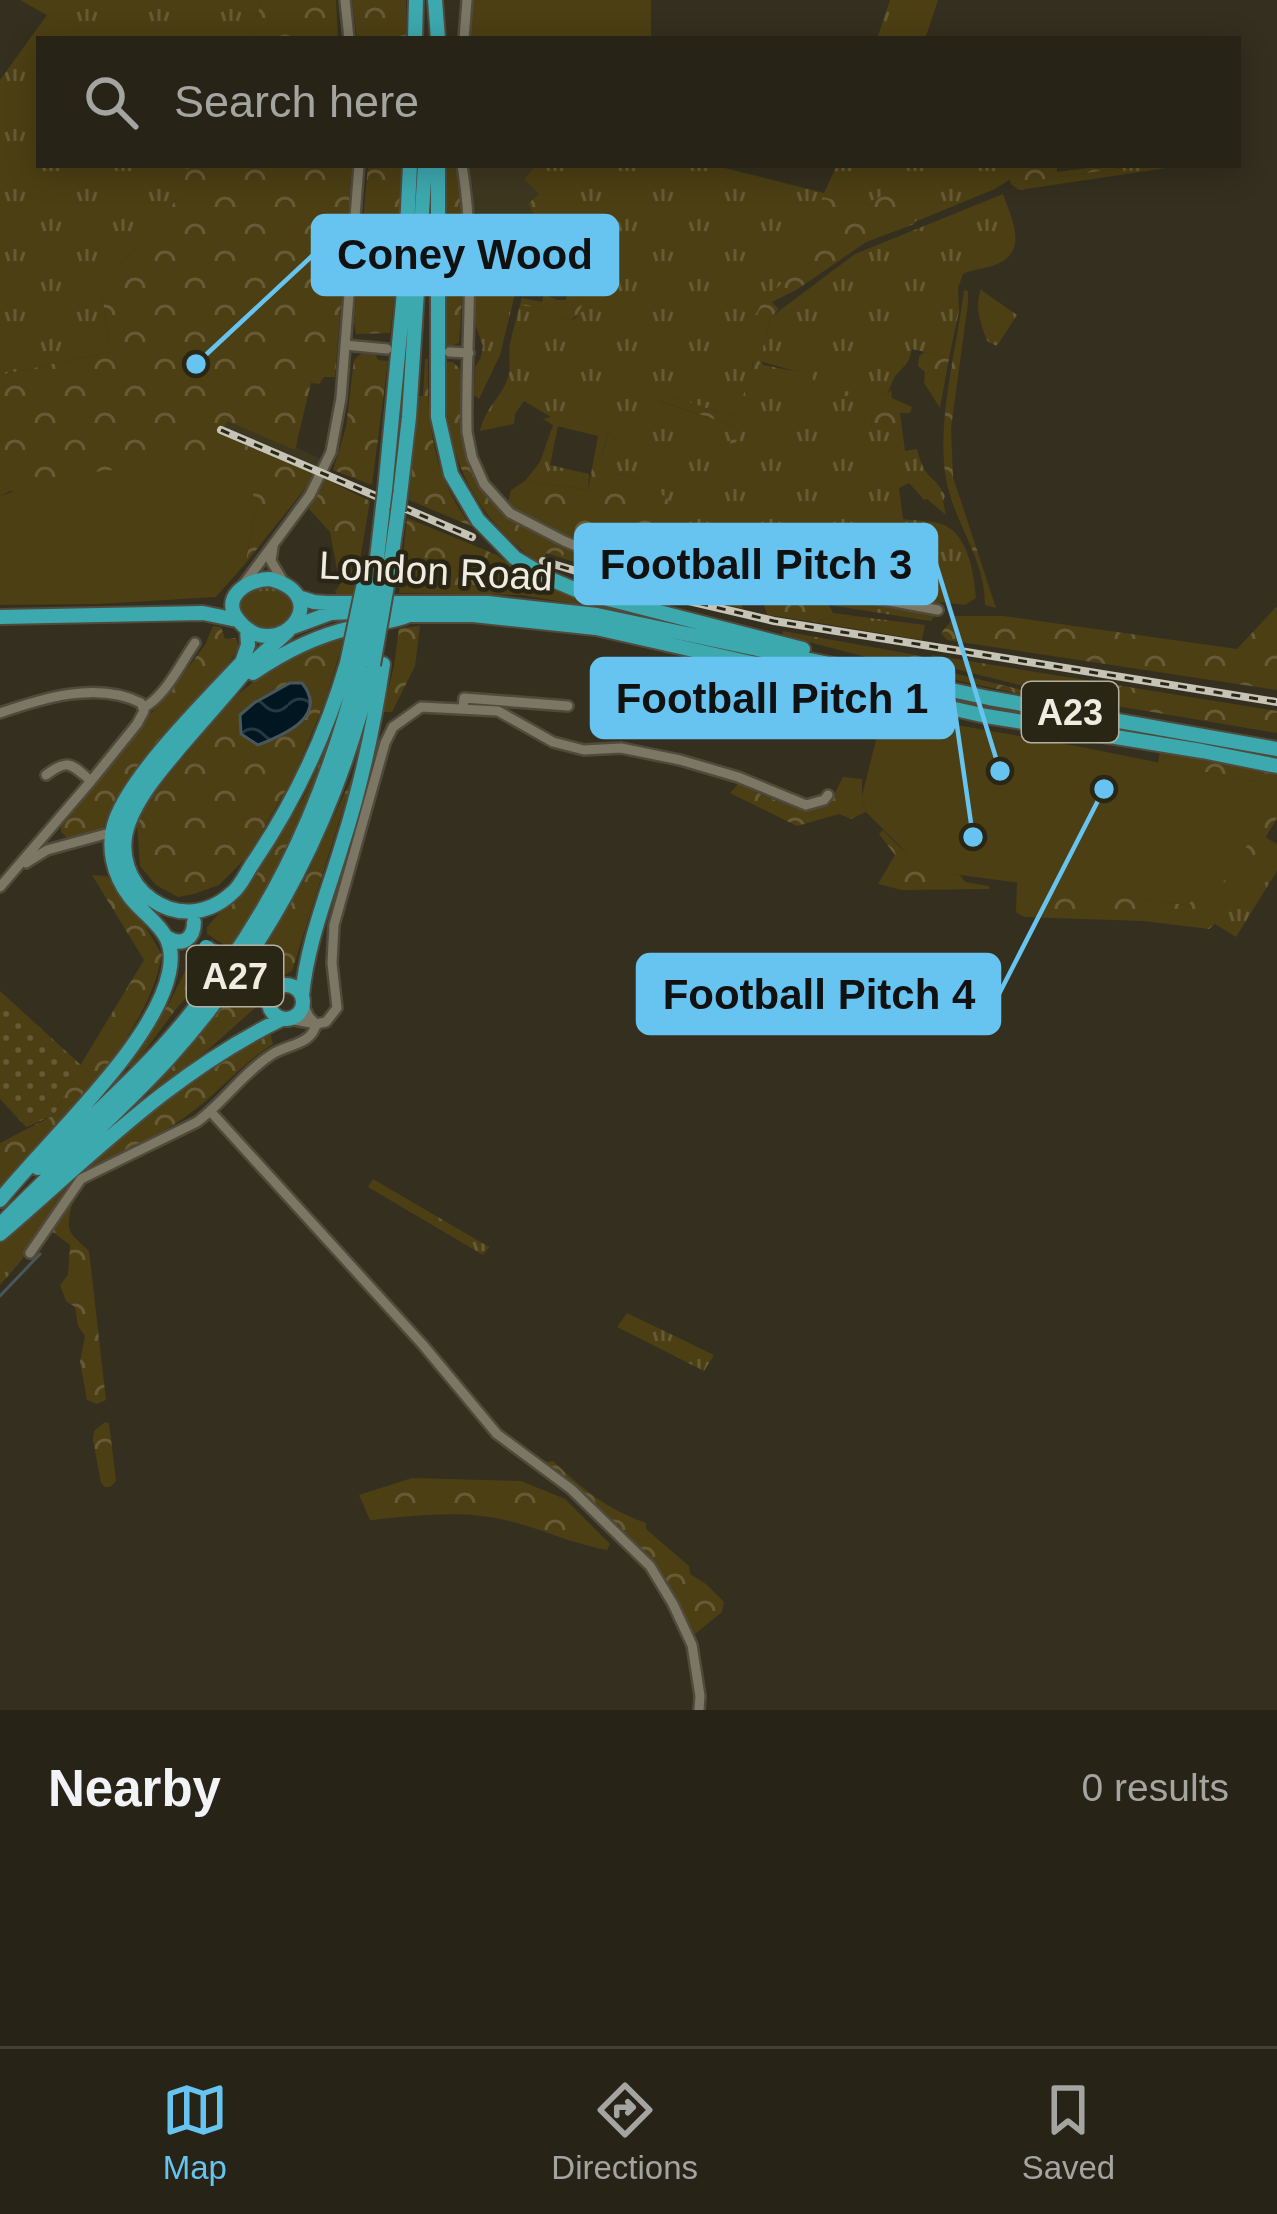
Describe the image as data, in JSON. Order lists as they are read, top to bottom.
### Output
{
  "streets": {
    "highway": ["London Road", "A23", "A27"]
  },
  "places": [
    "Coney Wood",
    "Football Pitch 3",
    "Football Pitch 4",
    "Football Pitch 1"
  ],
  "page": {
    "search": "Search here",
    "heading": ["Nearby", "0 results"],
    "nav": ["Map", "Directions", "Saved"]
  }
}
